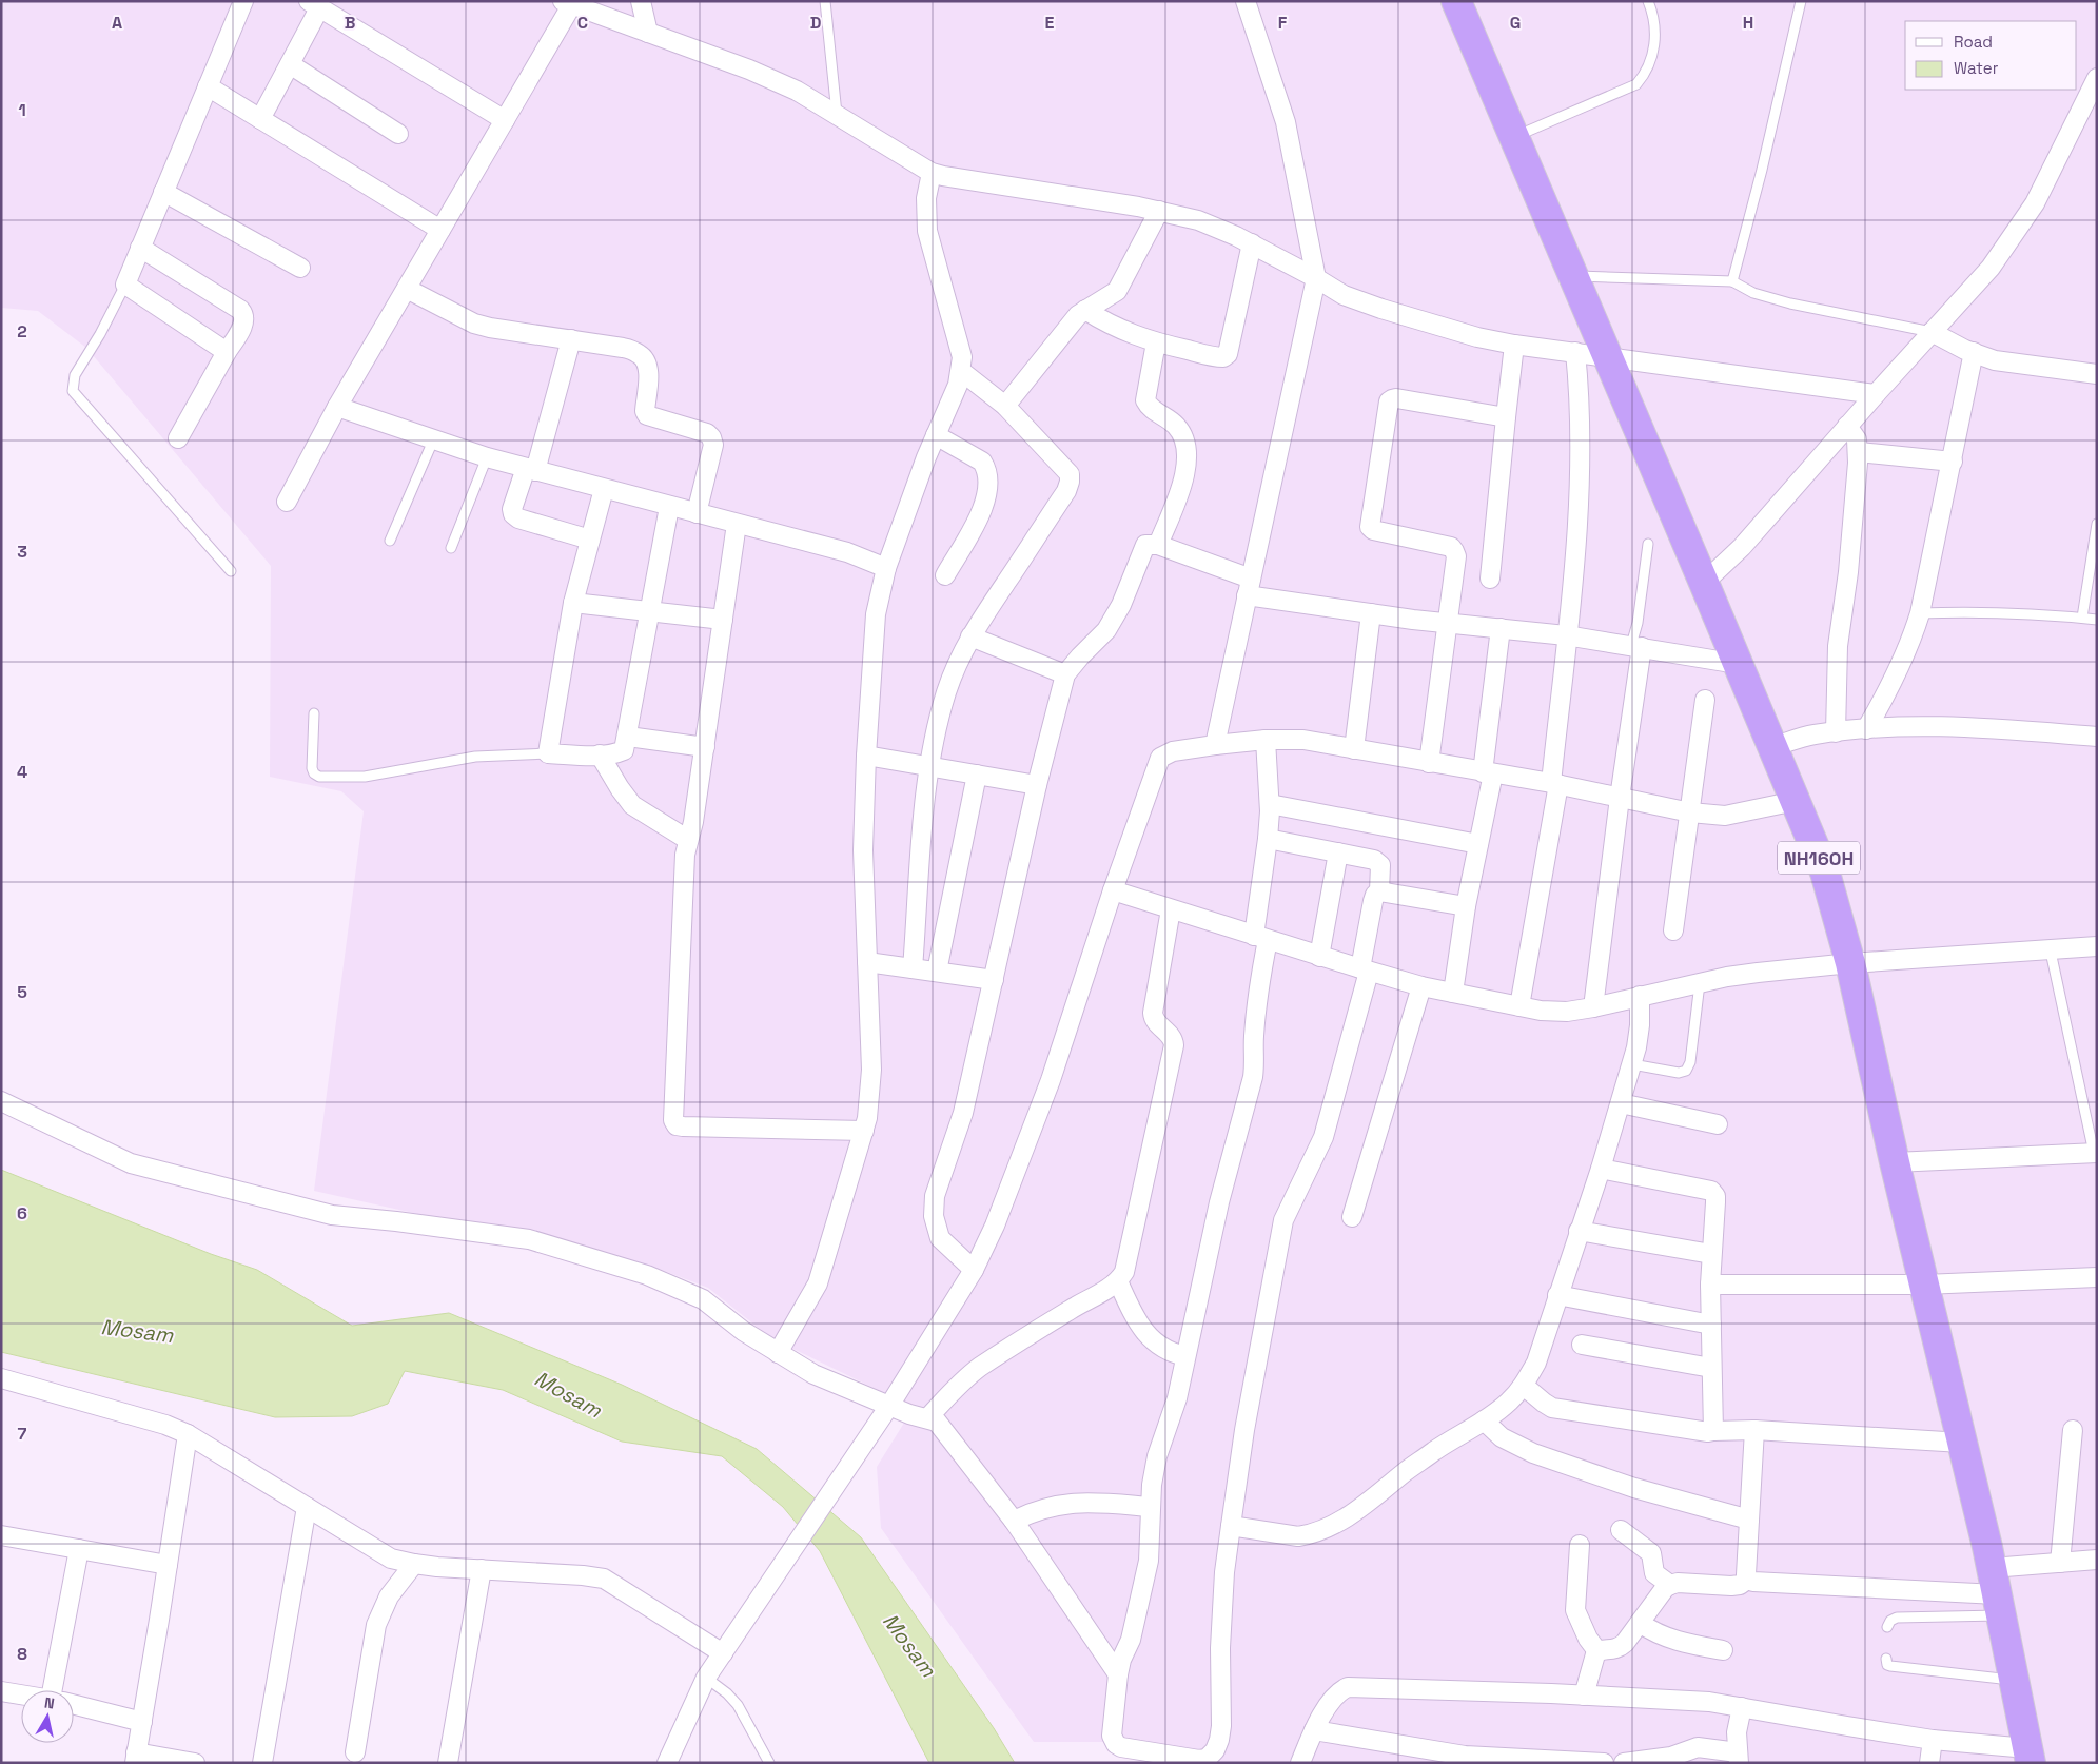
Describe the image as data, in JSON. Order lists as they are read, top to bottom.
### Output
{
  "streets": {
    "highway": ["NH160H"]
  },
  "water": ["Mosam"],
  "legend": ["Road", "Water"],
  "north": "top",
  "grid": {
    "columns": [
      "A",
      "B",
      "C",
      "D",
      "E",
      "F",
      "G",
      "H"
    ],
    "rows": [
      "1",
      "2",
      "3",
      "4",
      "5",
      "6",
      "7",
      "8"
    ]
  }
}
